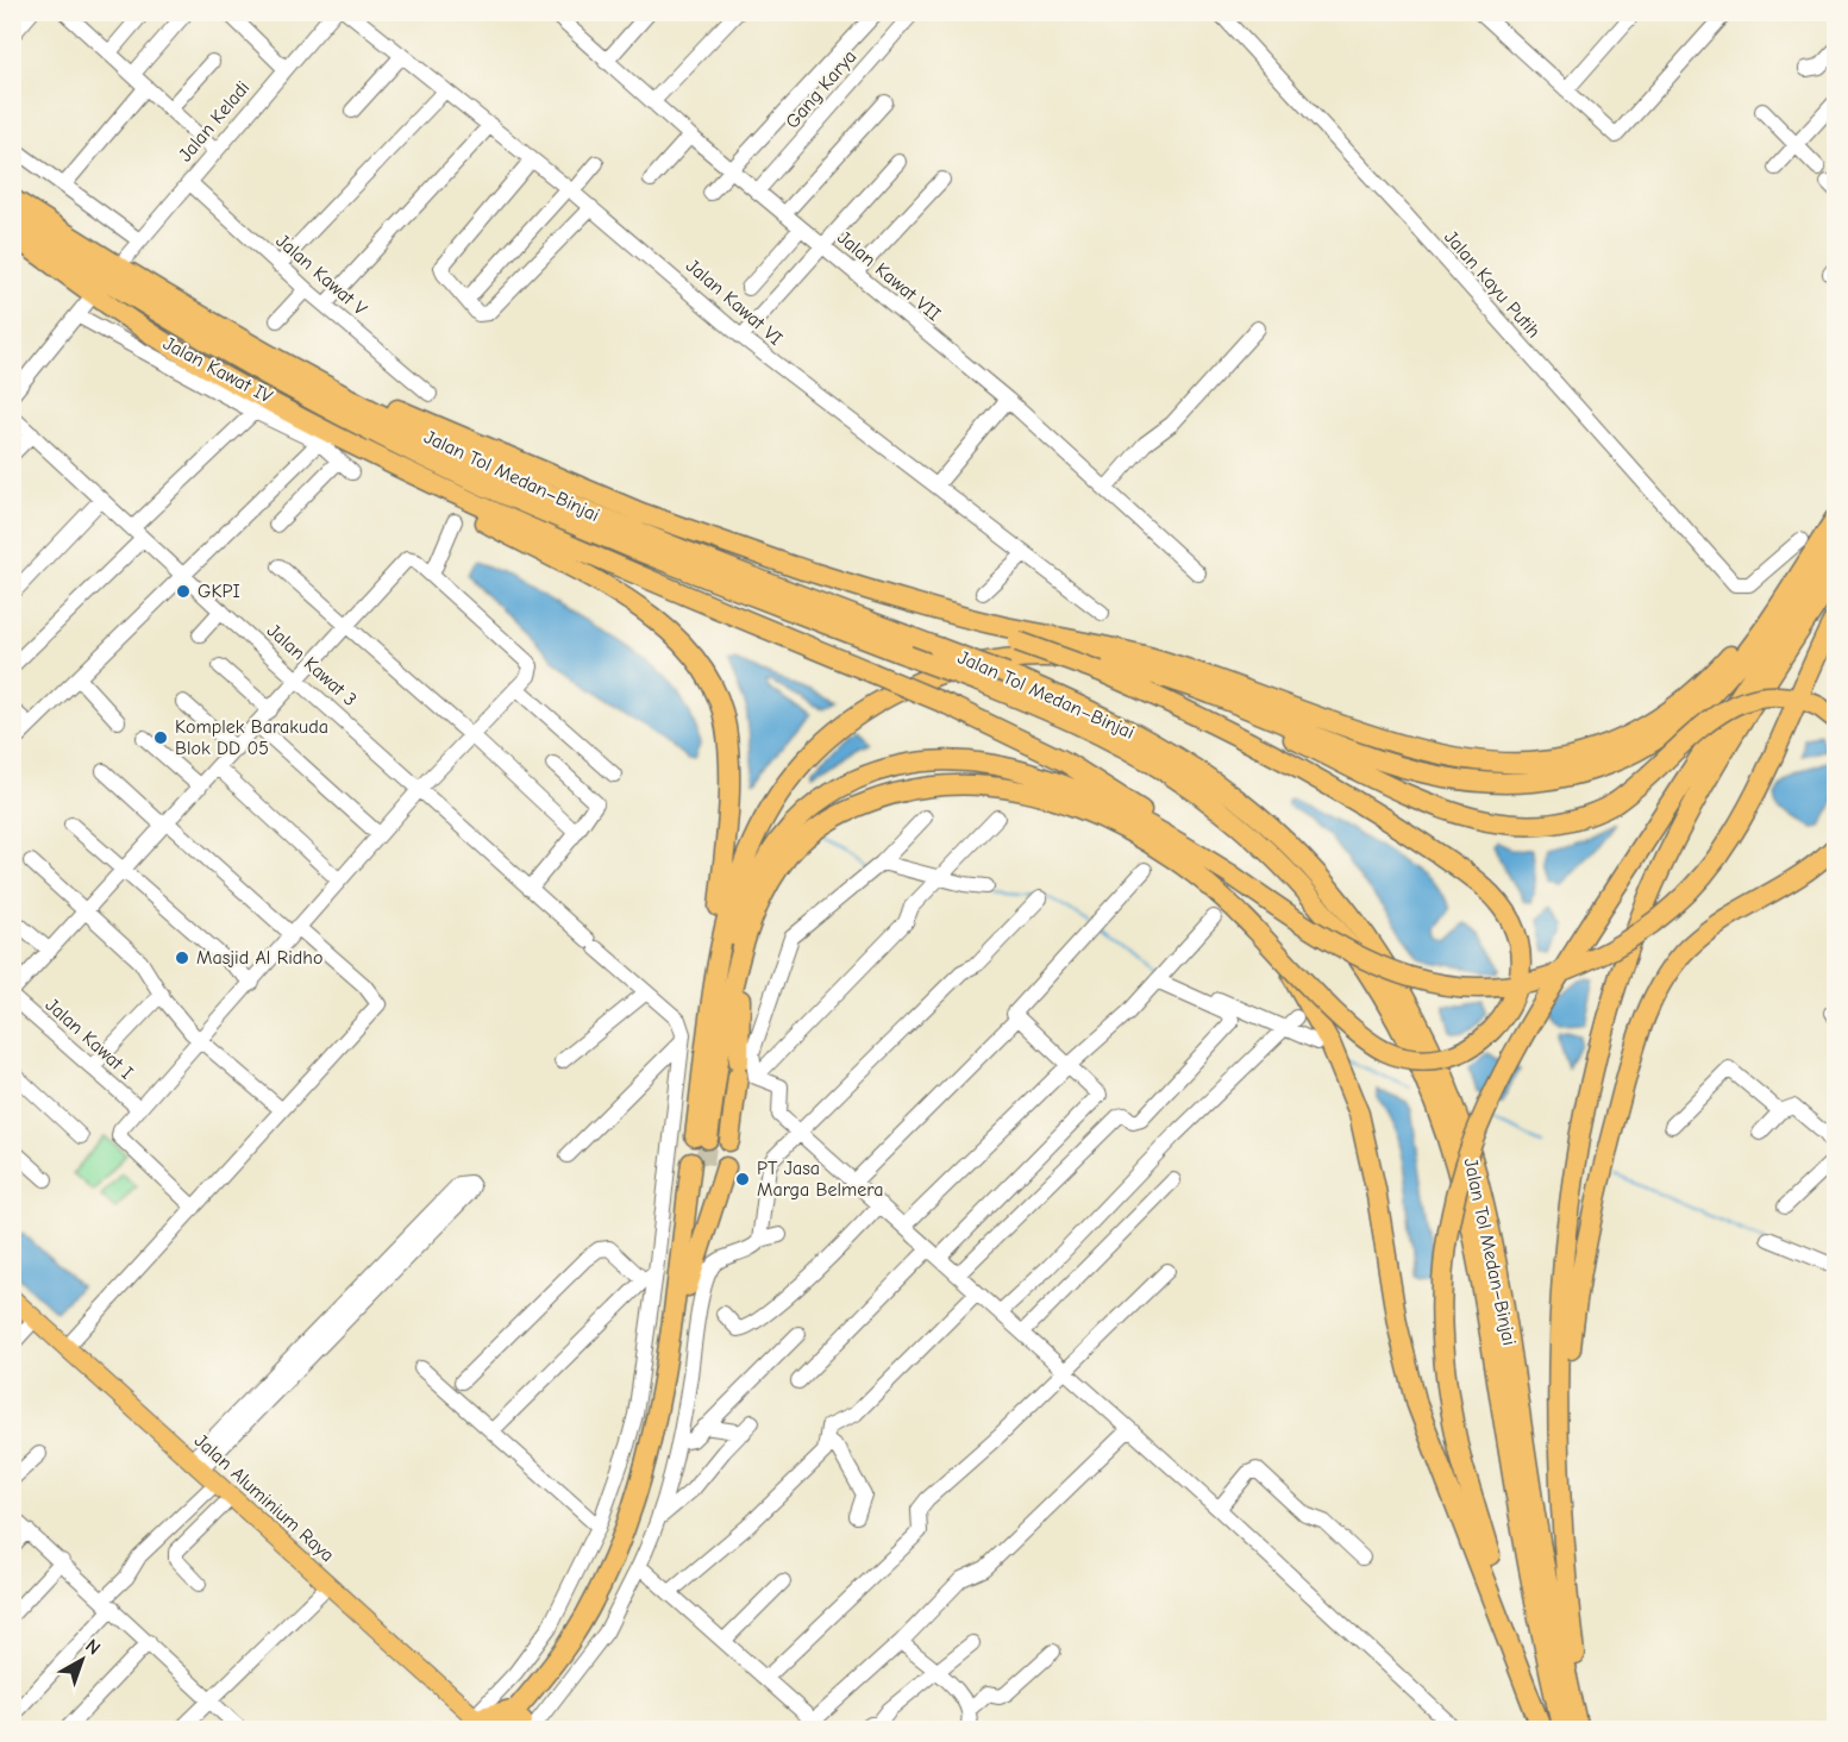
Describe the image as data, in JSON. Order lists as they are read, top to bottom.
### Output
{
  "streets": {
    "highway": ["Jalan Tol Medan–Binjai"],
    "main road": ["Jalan Aluminium Raya"],
    "street": [
      "Gang Karya",
      "Jalan Keladi",
      "Jalan Kawat V",
      "Jalan Kawat VII",
      "Jalan Kayu Putih",
      "Jalan Kawat VI",
      "Jalan Kawat IV",
      "Jalan Kawat 3",
      "Jalan Kawat I"
    ]
  },
  "crossings": [
    ["Gang Karya", "Jalan Kawat VII"],
    ["Jalan Keladi", "Jalan Kawat V"]
  ],
  "places": [
    "GKPI",
    "Komplek Barakuda Blok DD 05",
    "Masjid Al Ridho",
    "PT Jasa Marga Belmera"
  ],
  "north": "top right"
}
